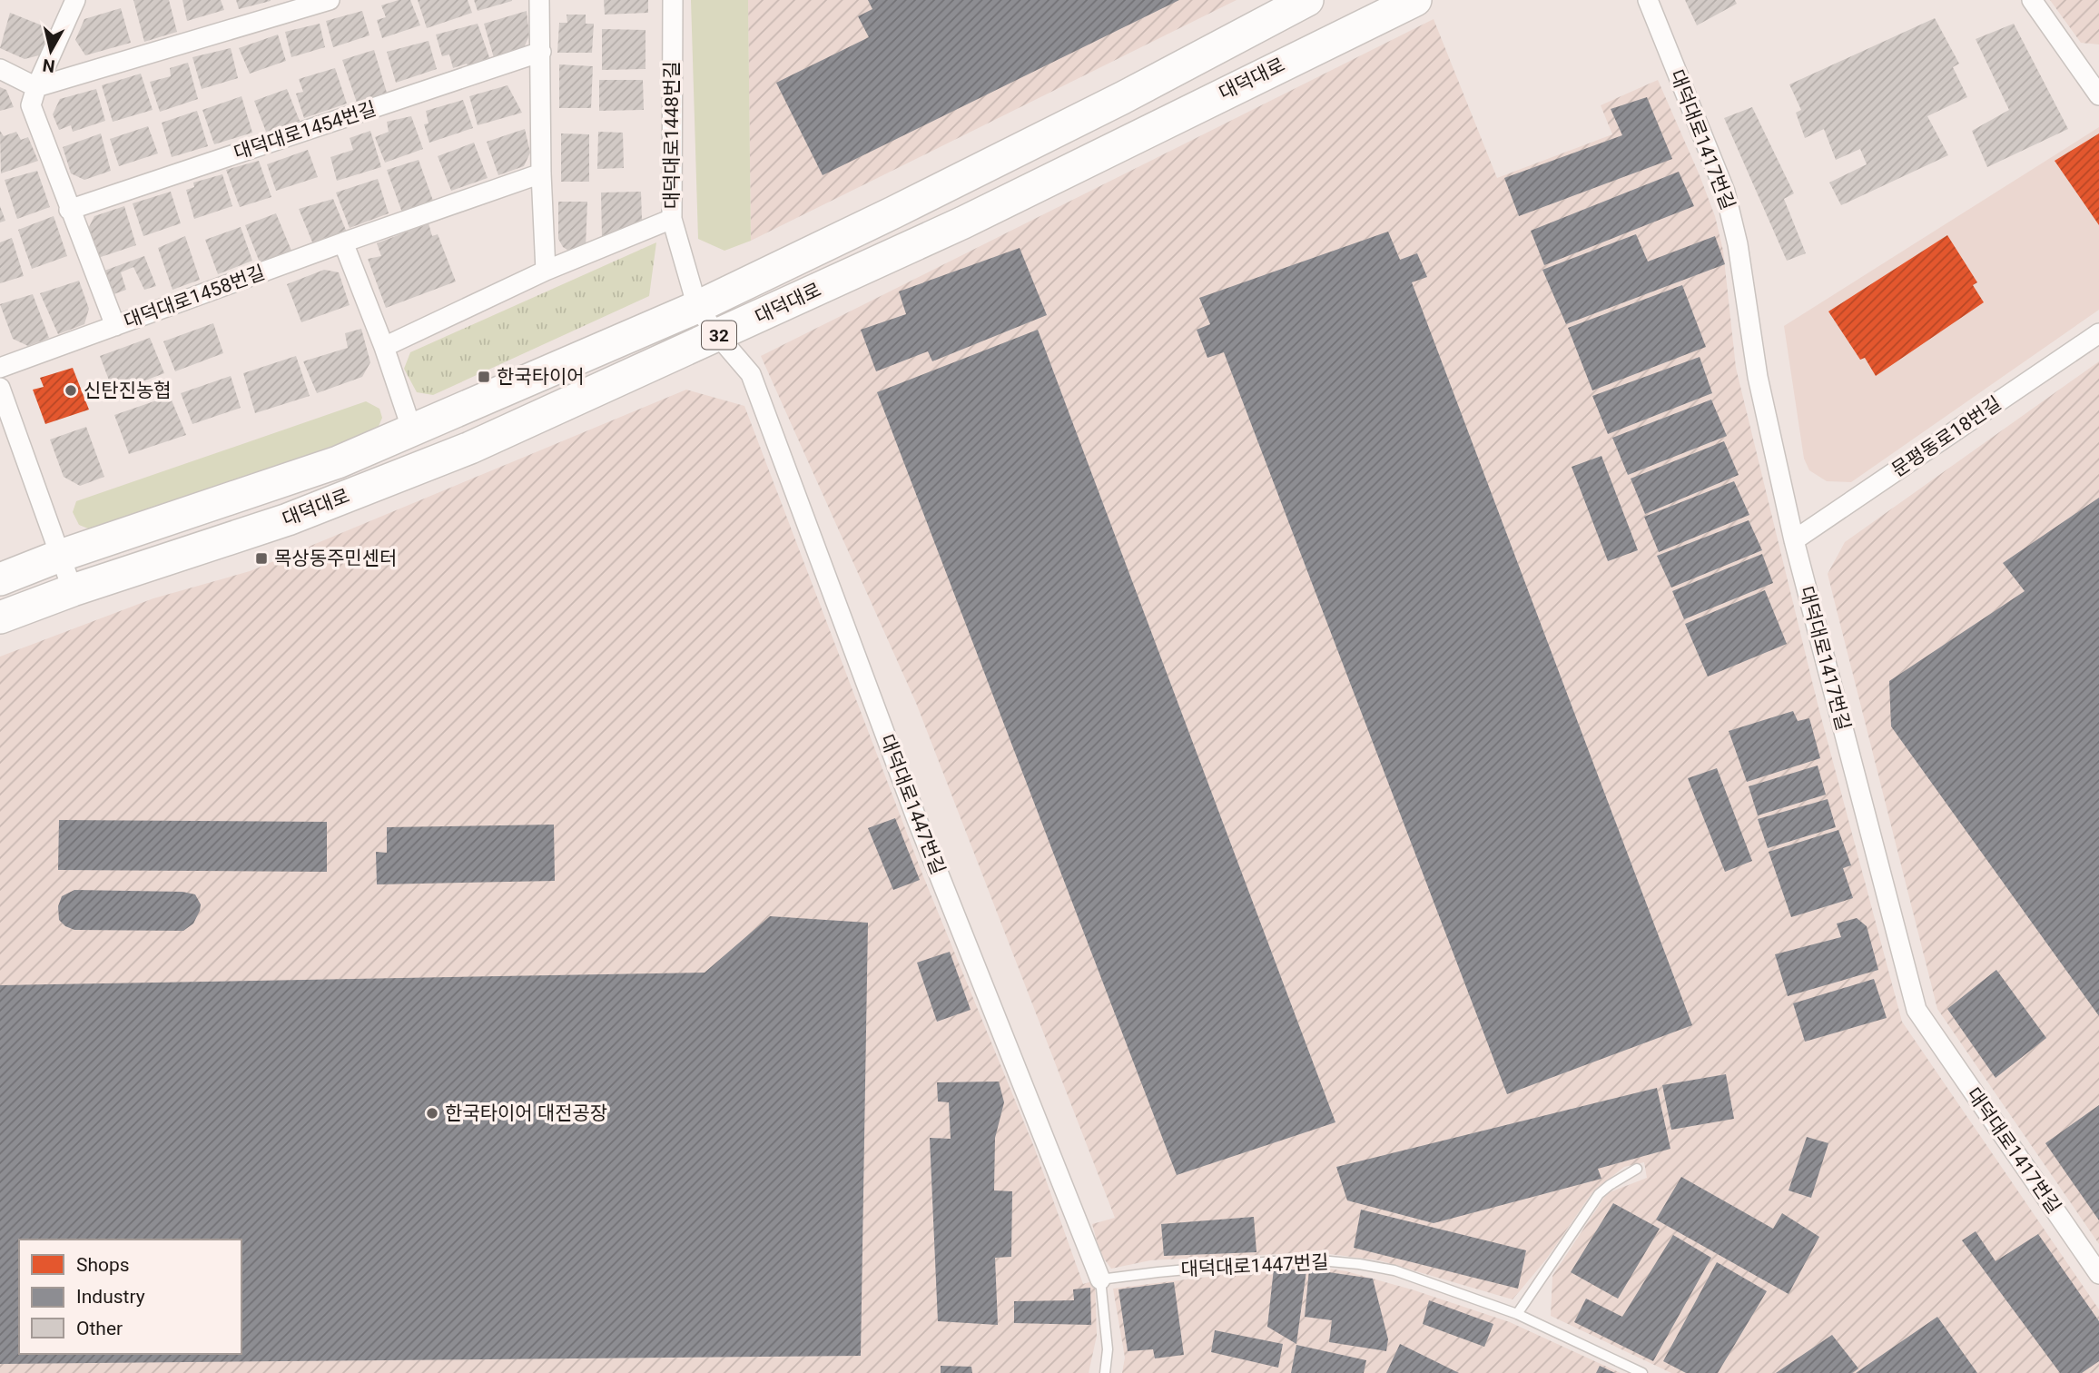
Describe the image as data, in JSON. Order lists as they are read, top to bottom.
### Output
{
  "streets": {
    "main road": ["대덕대로", "32"],
    "street": [
      "대덕대로1454번길",
      "대덕대로1448번길",
      "대덕대로1417번길",
      "대덕대로1458번길",
      "문평동로18번길",
      "대덕대로1447번길"
    ]
  },
  "crossings": [
    ["대덕대로", "대덕대로1448번길"],
    ["대덕대로", "대덕대로1447번길"],
    ["대덕대로1454번길", "대덕대로1458번길"],
    ["대덕대로1448번길", "대덕대로1447번길"],
    ["대덕대로1417번길", "문평동로18번길"]
  ],
  "places": {
    "transit": ["한국타이어", "목상동주민센터"],
    "other": ["신탄진농협", "한국타이어 대전공장"]
  },
  "legend": ["Shops", "Industry", "Other"],
  "north": "bottom"
}
